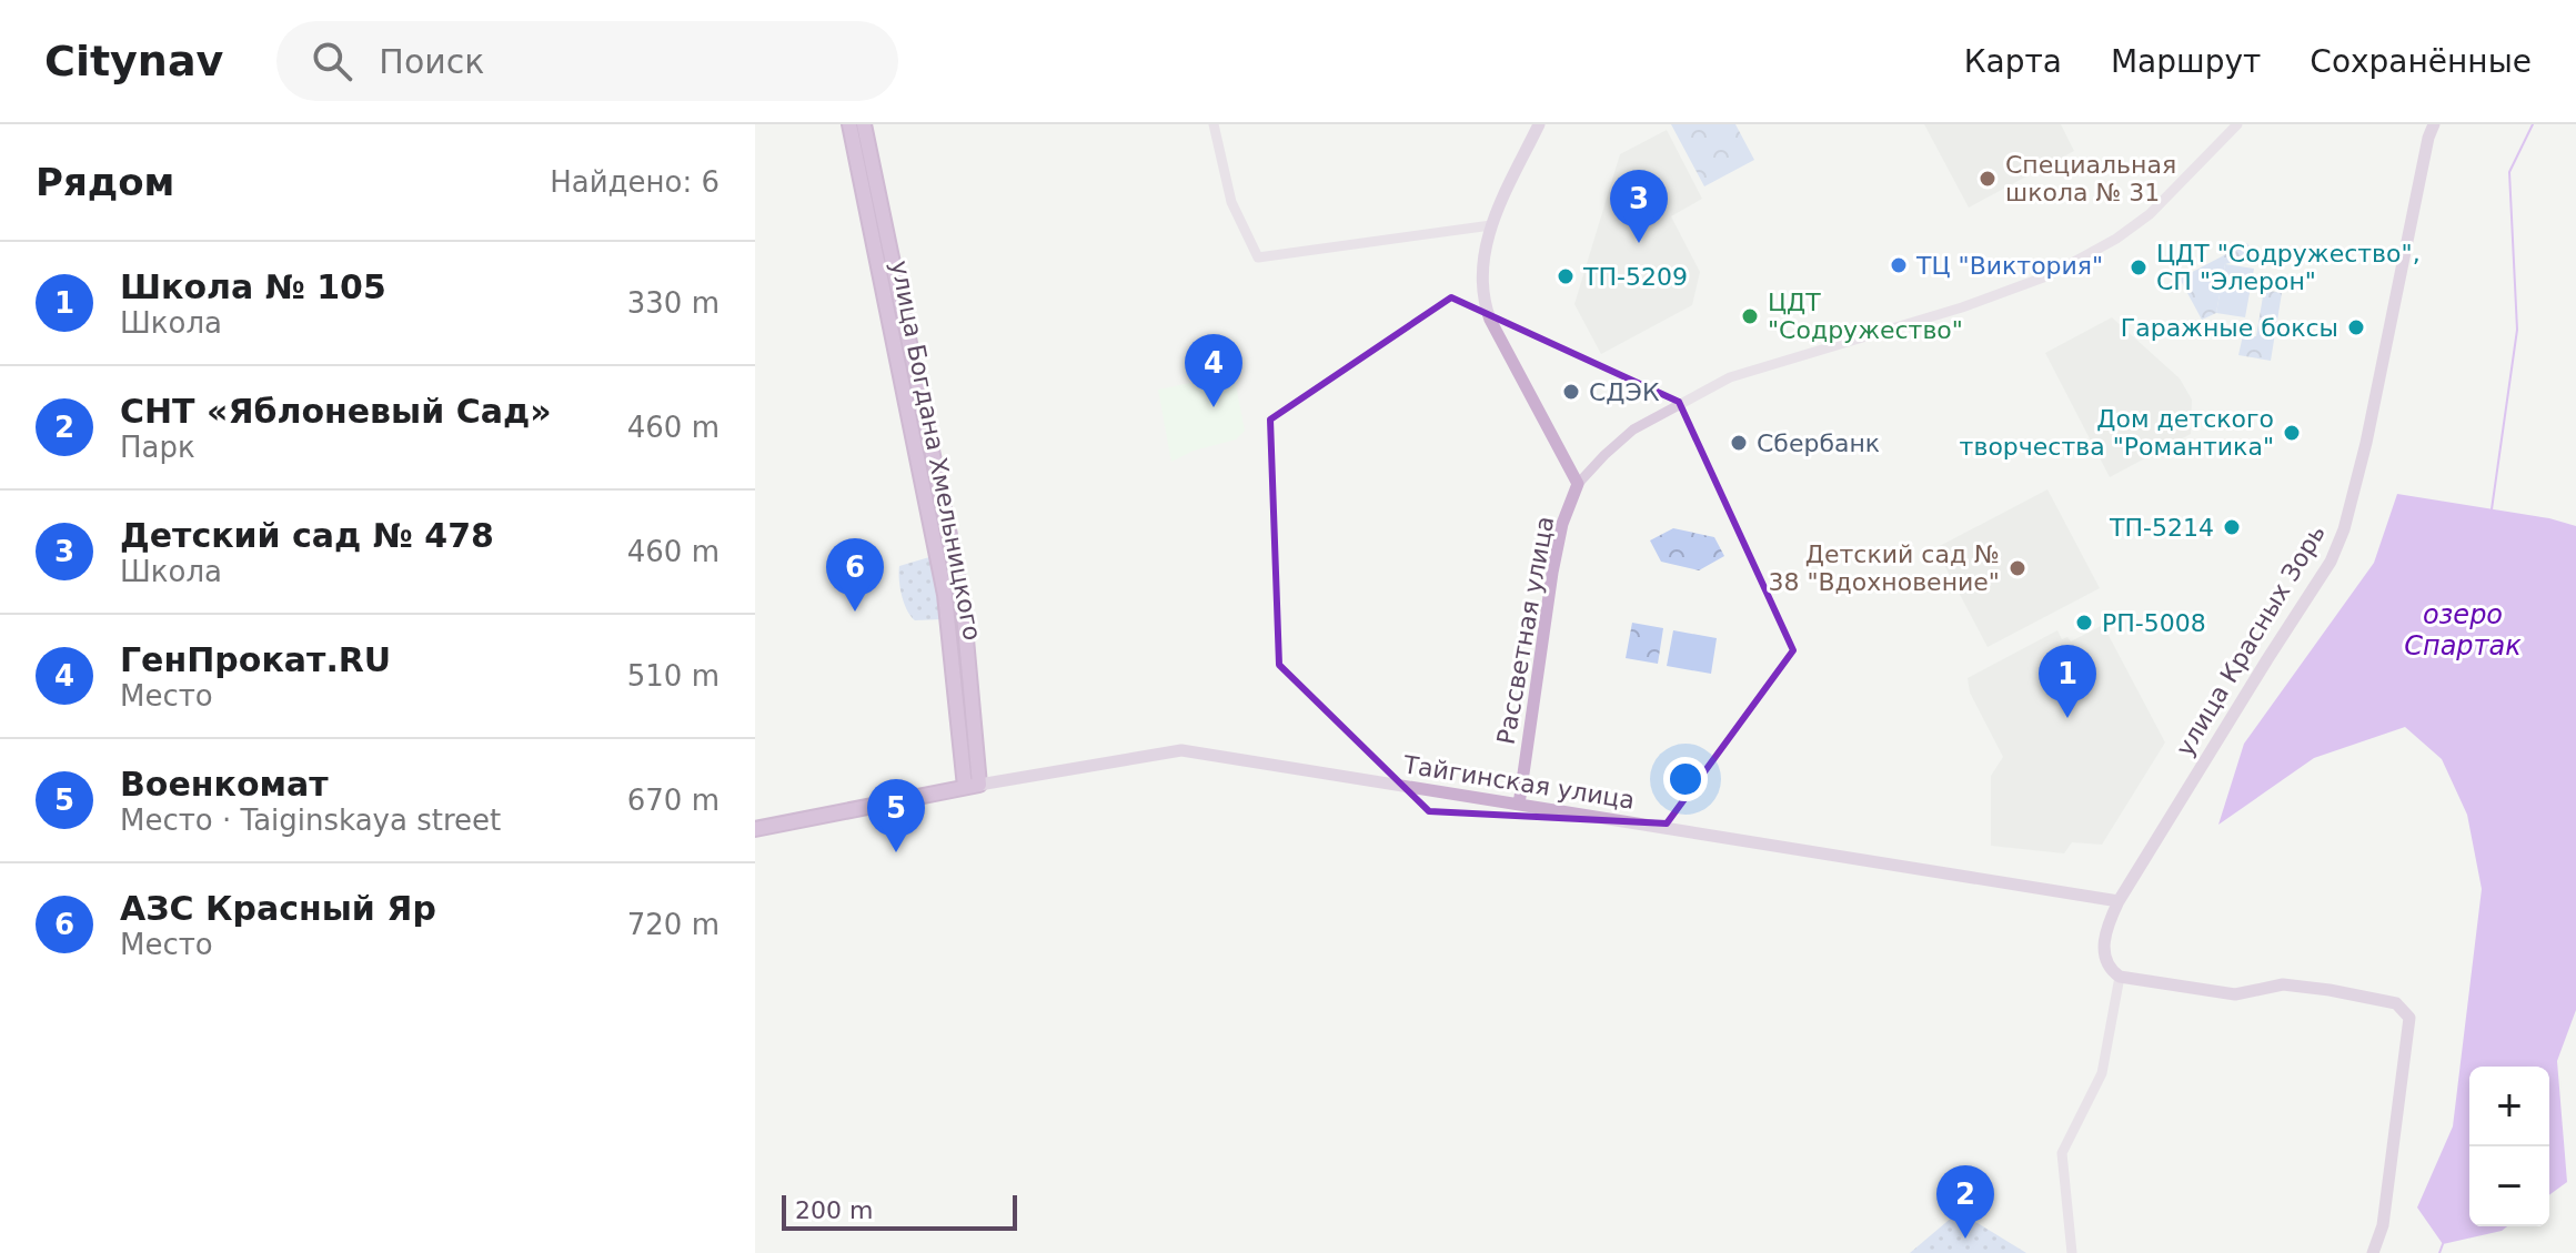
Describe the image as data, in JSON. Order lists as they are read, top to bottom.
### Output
{
  "streets": {
    "highway": ["улица Богдана Хмельницкого"],
    "main road": ["Рассветная улица", "улица Красных Зорь", "Тайгинская улица"]
  },
  "crossings": [
    ["улица Богдана Хмельницкого", "Тайгинская улица"],
    ["Рассветная улица", "Тайгинская улица"],
    ["улица Красных Зорь", "Тайгинская улица"]
  ],
  "water": ["озеро Спартак"],
  "places": [
    "Специальная школа № 31",
    "ТЦ \"Виктория\"",
    "ЦДТ \"Содружество\", СП \"Элерон\"",
    "ТП-5209",
    "ЦДТ \"Содружество\"",
    "Гаражные боксы",
    "СДЭК",
    "Дом детского творчества \"Романтика\"",
    "Сбербанк",
    "ТП-5214",
    "Детский сад № 38 \"Вдохновение\"",
    "РП-5008"
  ],
  "scale_bar": "200 m",
  "page": {
    "header": "Citynav",
    "search": "Поиск",
    "nav": ["Карта", "Маршрут", "Сохранённые"],
    "heading": ["Рядом", "Найдено: 6"],
    "pins": [
      "3",
      "4",
      "6",
      "1",
      "5",
      "2"
    ],
    "list": [
      {
        "mark": "1",
        "name": "Школа № 105",
        "note": "Школа",
        "value": "330 m"
      },
      {
        "mark": "2",
        "name": "СНТ «Яблоневый Сад»",
        "note": "Парк",
        "value": "460 m"
      },
      {
        "mark": "3",
        "name": "Детский сад № 478",
        "note": "Школа",
        "value": "460 m"
      },
      {
        "mark": "4",
        "name": "ГенПрокат.RU",
        "note": "Место",
        "value": "510 m"
      },
      {
        "mark": "5",
        "name": "Военкомат",
        "note": "Место · Taiginskaya street",
        "value": "670 m"
      },
      {
        "mark": "6",
        "name": "АЗС Красный Яр",
        "note": "Место",
        "value": "720 m"
      }
    ],
    "map_buttons": ["+", "−"],
    "scale": "200 m"
  }
}
